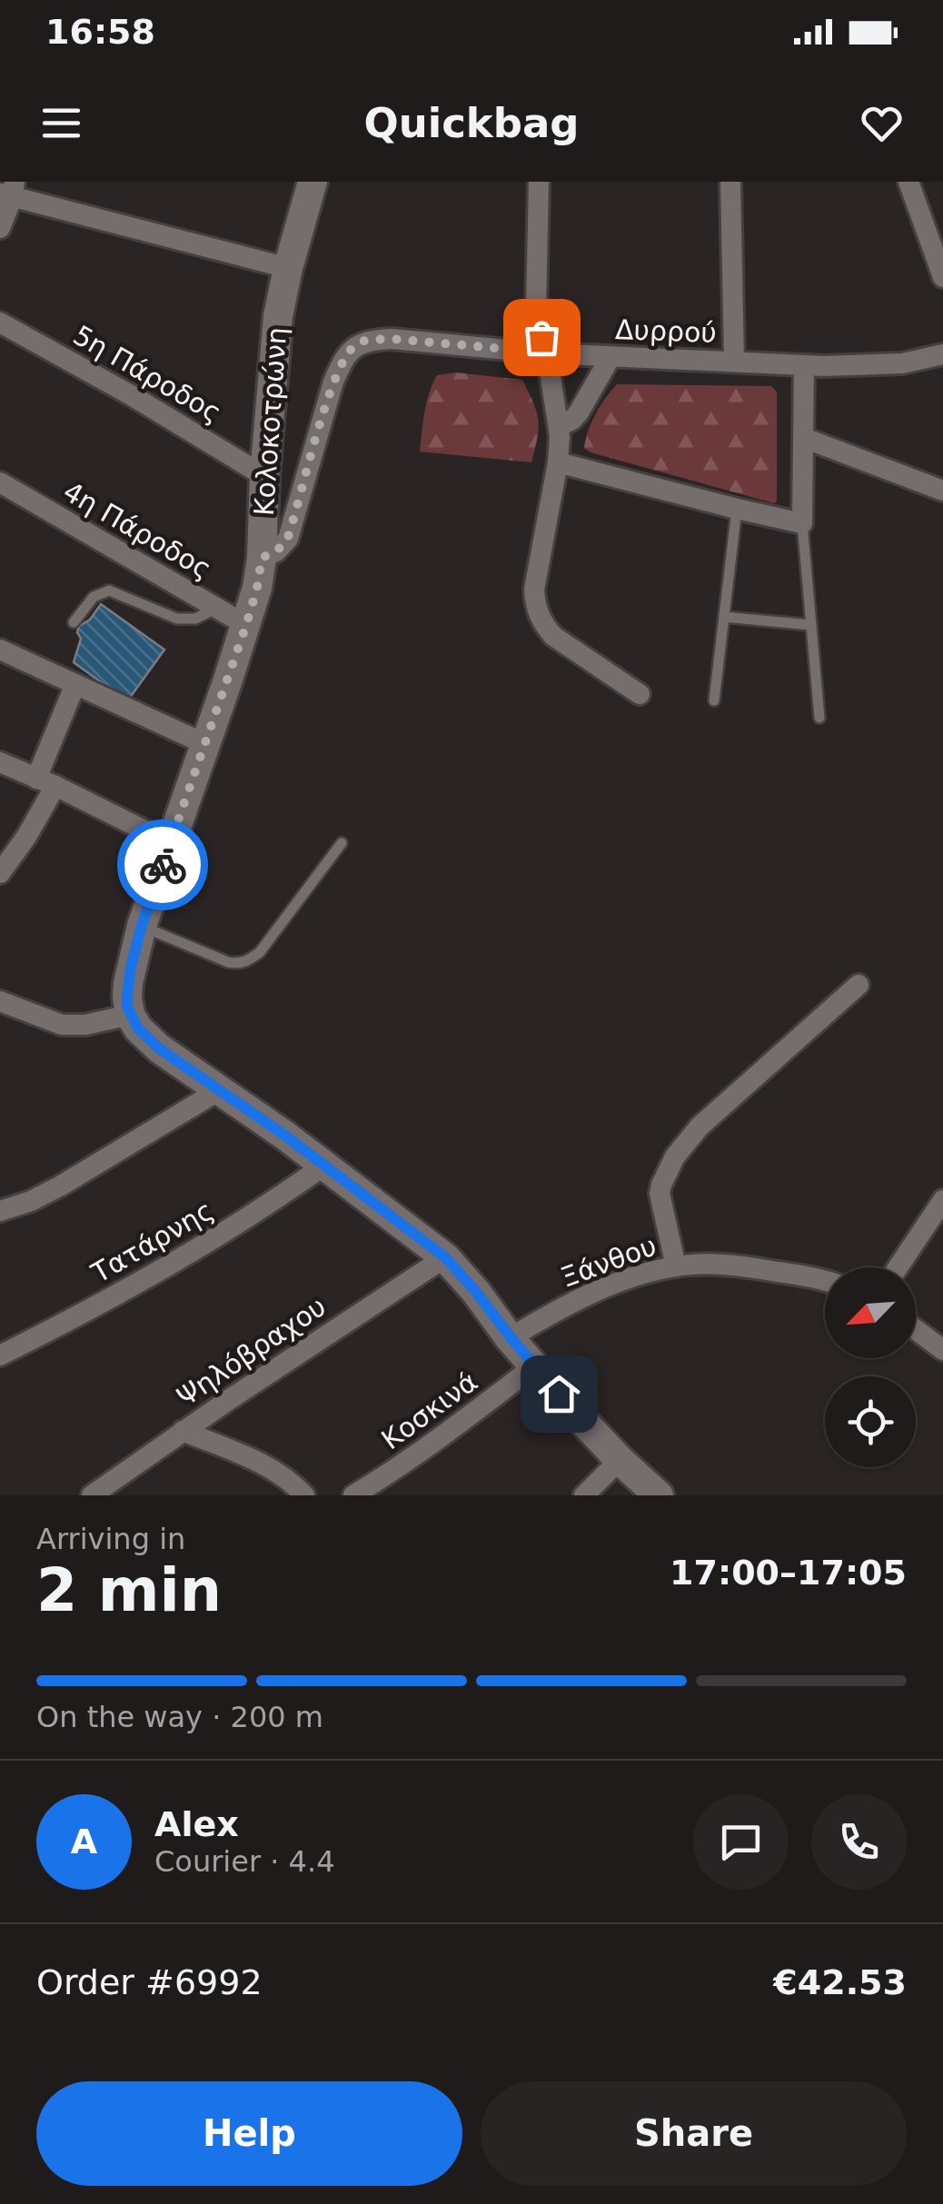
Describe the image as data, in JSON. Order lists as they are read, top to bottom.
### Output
{
  "streets": {
    "street": [
      "Δυρρού",
      "5η Πάροδος",
      "Κολοκοτρώνη",
      "4η Πάροδος",
      "Τατάρνης",
      "Ξάνθου",
      "Ψηλόβραχου",
      "Κοσκινά"
    ]
  },
  "crossings": [
    ["Δυρρού", "Κολοκοτρώνη"],
    ["5η Πάροδος", "Κολοκοτρώνη"],
    ["Κολοκοτρώνη", "4η Πάροδος"]
  ],
  "north": "bottom left",
  "page": {
    "status": "16:58",
    "header": "Quickbag",
    "heading": ["2 min", "Arriving in", "17:00–17:05"],
    "panel": [
      "Alex",
      "Courier · 4.4",
      "Order #6992",
      "€42.53"
    ],
    "bar": "On the way · 200 m",
    "round": "A",
    "buttons": ["Help", "Share"]
  }
}
